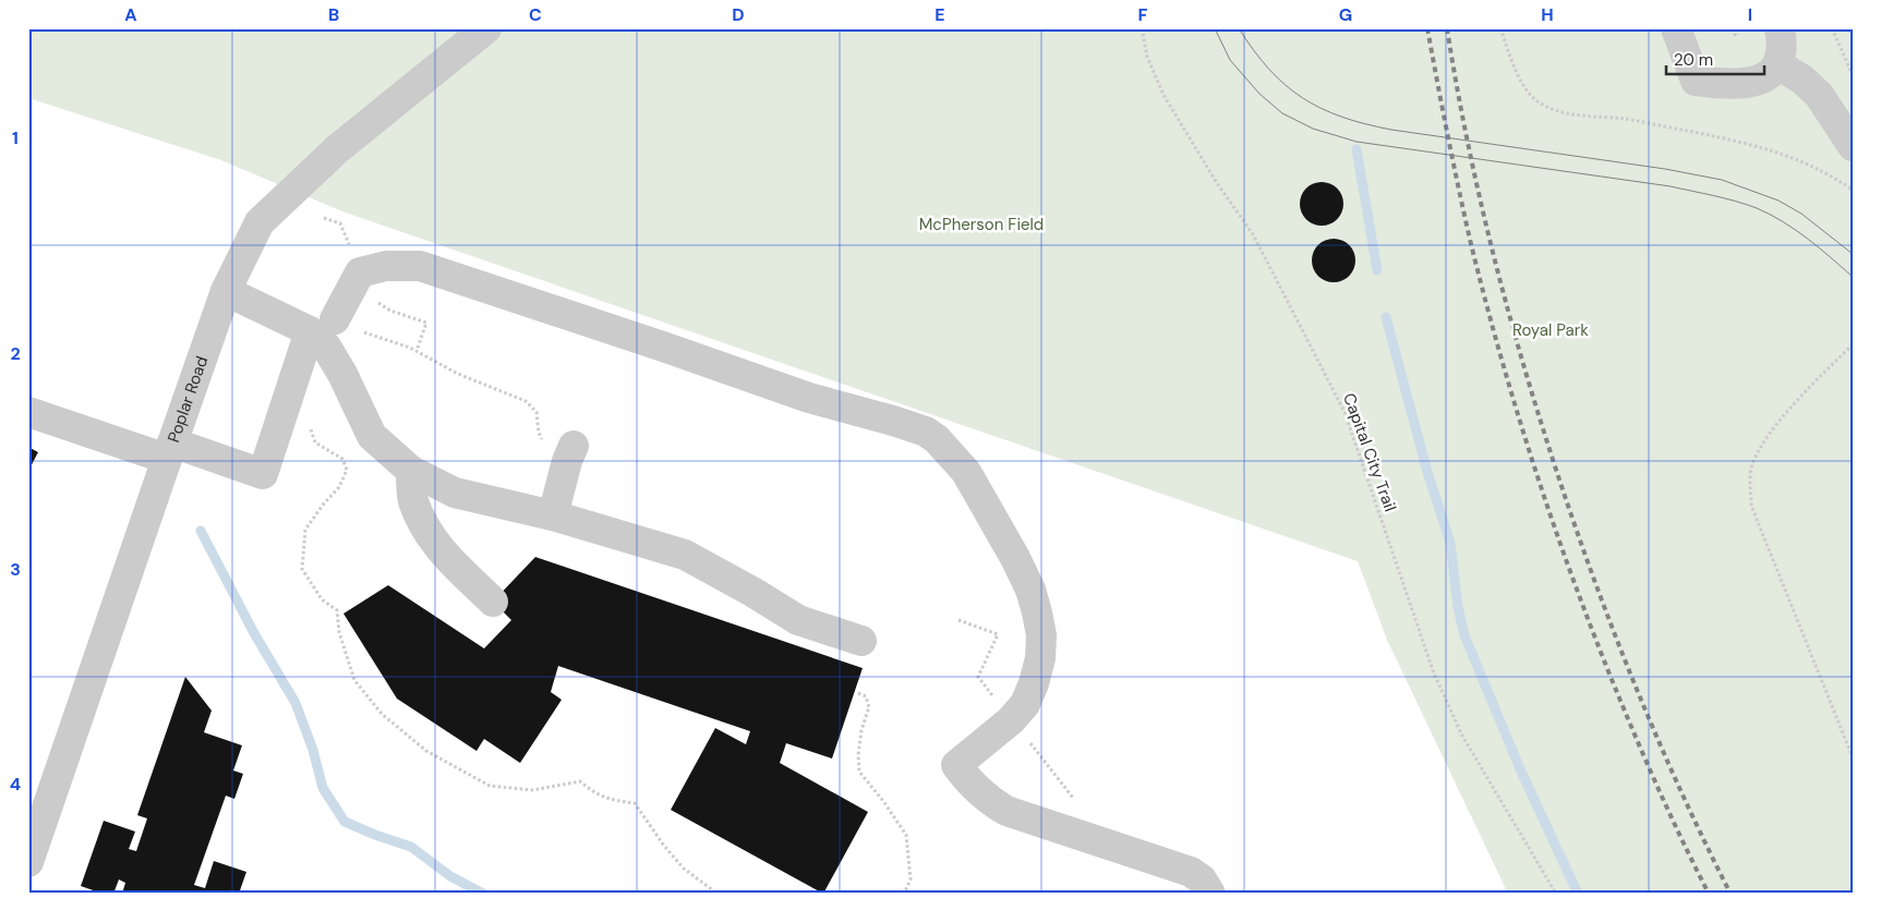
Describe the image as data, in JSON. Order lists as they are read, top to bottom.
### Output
{
  "streets": {
    "street": ["Poplar Road"],
    "path": ["Capital City Trail"]
  },
  "parks": ["McPherson Field", "Royal Park"],
  "scale_bar": "20 m",
  "grid": {
    "columns": [
      "A",
      "B",
      "C",
      "D",
      "E",
      "F",
      "G",
      "H",
      "I"
    ],
    "rows": [
      "1",
      "2",
      "3",
      "4"
    ]
  }
}
